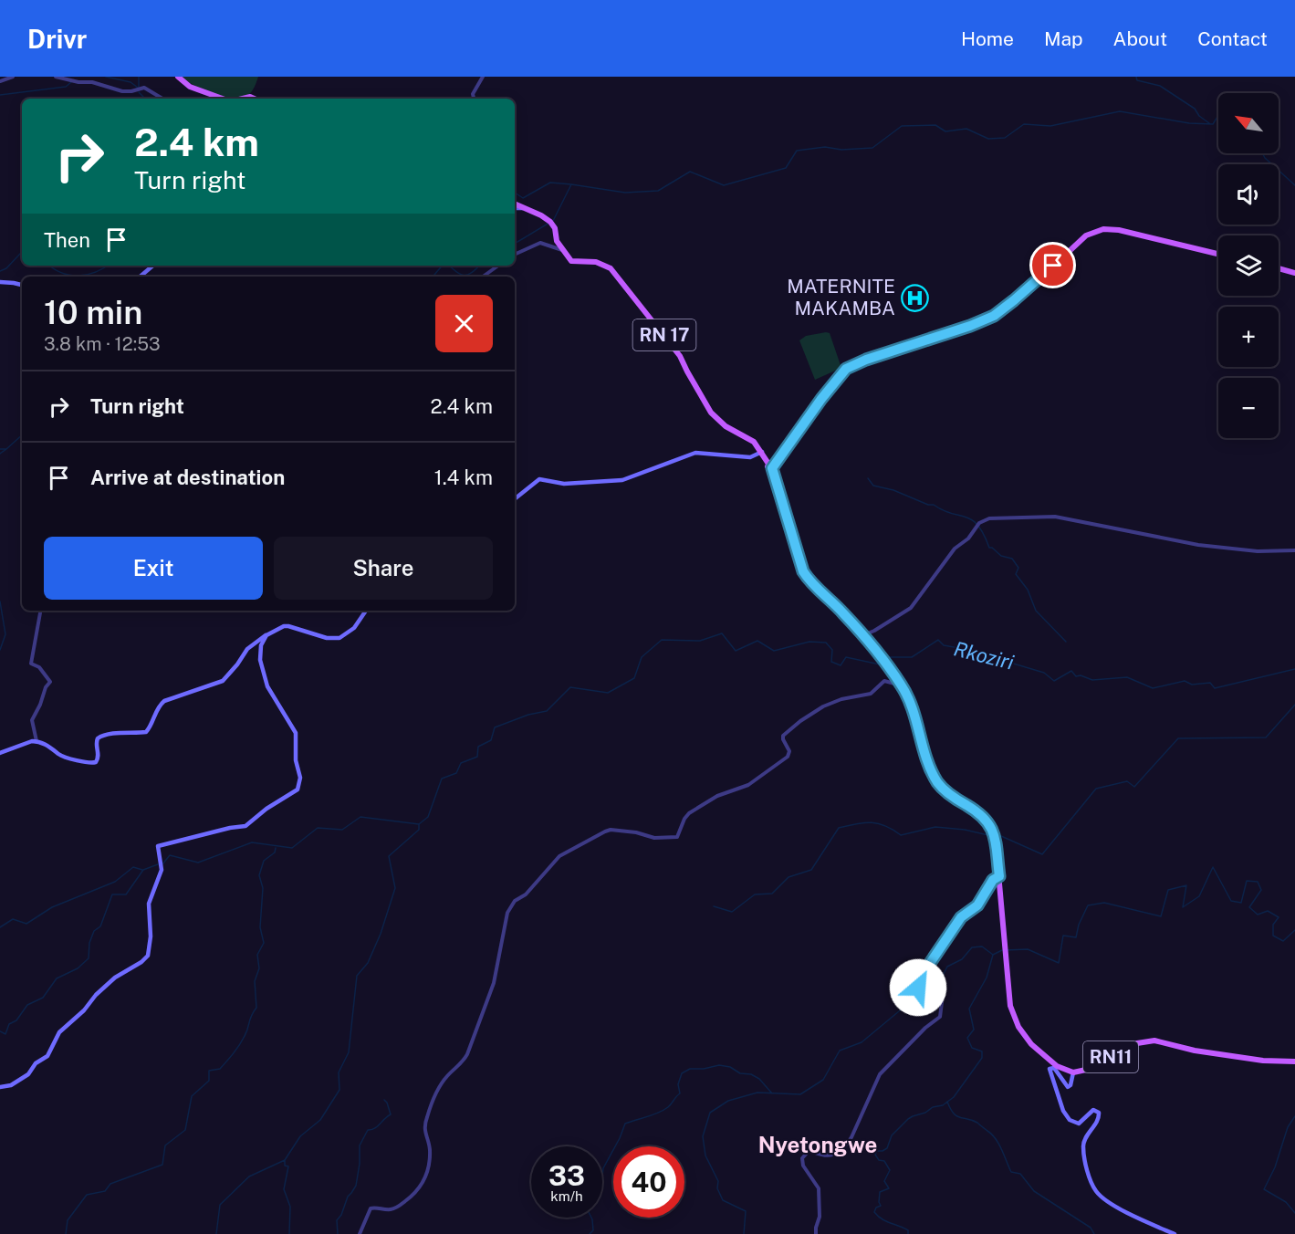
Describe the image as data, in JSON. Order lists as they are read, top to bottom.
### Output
{
  "streets": {
    "main road": ["RN 17", "RN11"]
  },
  "crossings": [
    ["RN 17", "RN11"]
  ],
  "districts": ["Nyetongwe"],
  "water": ["Rkoziri"],
  "places": {
    "hospital": ["MATERNITE MAKAMBA"]
  },
  "north": "top left",
  "page": {
    "header": "Drivr",
    "nav": [
      "Home",
      "Map",
      "About",
      "Contact"
    ],
    "map_buttons": ["+", "−"],
    "turn": ["2.4 km", "Turn right"],
    "then": "Then",
    "heading": ["10 min", "3.8 km · 12:53"],
    "list": [
      {
        "name": "Turn right",
        "value": "2.4 km"
      },
      {
        "name": "Arrive at destination",
        "value": "1.4 km"
      }
    ],
    "buttons": ["Exit", "Share"],
    "speed": "33 km/h",
    "limit": "40"
  }
}
